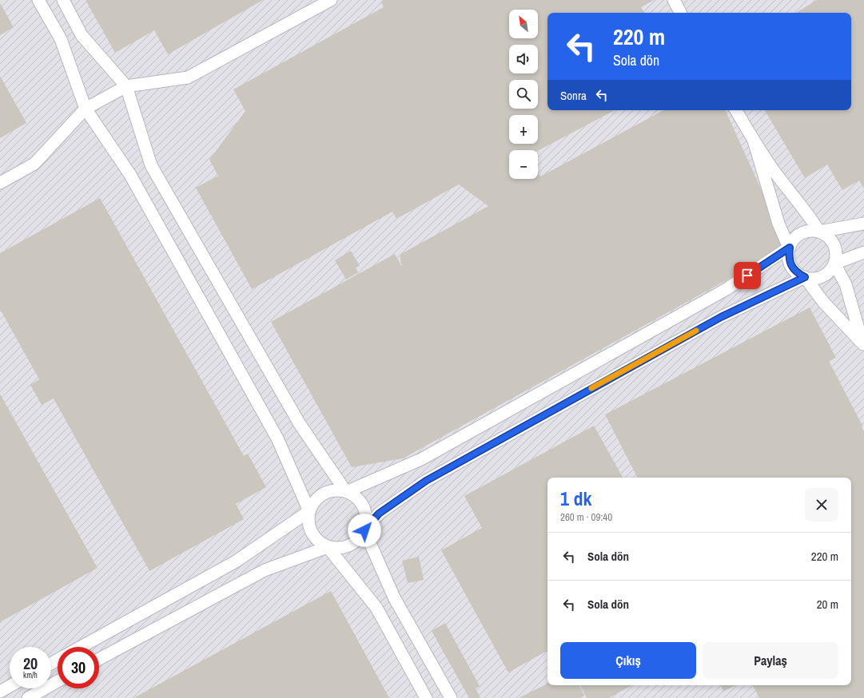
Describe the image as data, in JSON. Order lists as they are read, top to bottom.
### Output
{
  "north": "top left",
  "page": {
    "map_buttons": ["+", "−"],
    "turn": ["220 m", "Sola dön"],
    "then": "Sonra",
    "heading": ["1 dk", "260 m · 09:40"],
    "list": [
      {
        "name": "Sola dön",
        "value": "220 m"
      },
      {
        "name": "Sola dön",
        "value": "20 m"
      }
    ],
    "buttons": ["Çıkış", "Paylaş"],
    "speed": "20 km/h",
    "limit": "30"
  }
}
